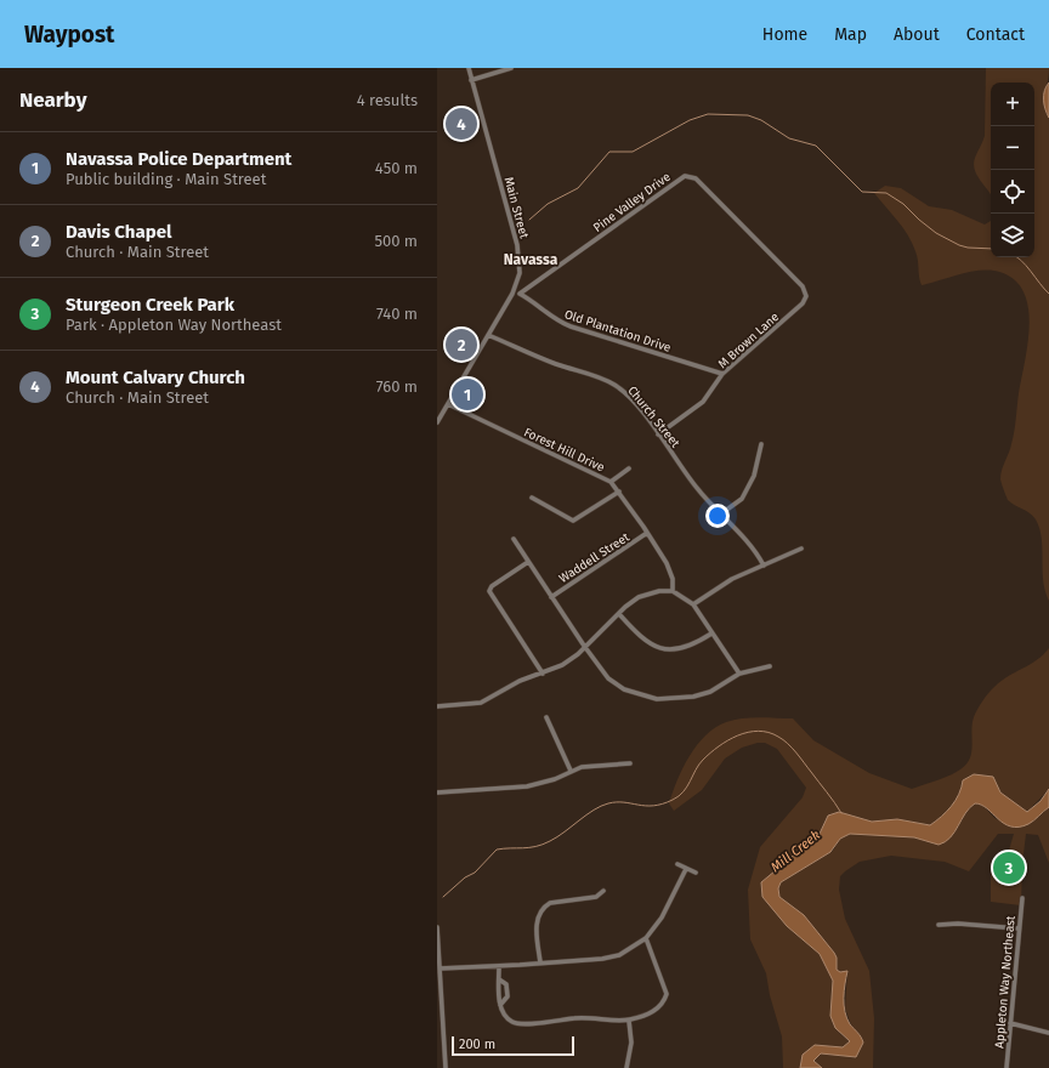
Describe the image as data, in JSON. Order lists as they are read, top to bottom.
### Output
{
  "streets": {
    "street": [
      "Pine Valley Drive",
      "Main Street",
      "Old Plantation Drive",
      "M Brown Lane",
      "Church Street",
      "Forest Hill Drive",
      "Waddell Street",
      "Appleton Way Northeast"
    ]
  },
  "crossings": [
    ["Pine Valley Drive", "Old Plantation Drive"],
    ["Pine Valley Drive", "M Brown Lane"],
    ["Main Street", "Old Plantation Drive"],
    ["Main Street", "Church Street"],
    ["Main Street", "Forest Hill Drive"],
    ["Old Plantation Drive", "M Brown Lane"],
    ["M Brown Lane", "Church Street"],
    ["Forest Hill Drive", "Waddell Street"]
  ],
  "districts": ["Navassa"],
  "water": ["Mill Creek"],
  "scale_bar": "200 m",
  "page": {
    "header": "Waypost",
    "nav": [
      "Home",
      "Map",
      "About",
      "Contact"
    ],
    "heading": ["Nearby", "4 results"],
    "map_buttons": ["+", "−"],
    "pins": [
      "4",
      "2",
      "1",
      "3"
    ],
    "list": [
      {
        "mark": "1",
        "name": "Navassa Police Department",
        "note": "Public building · Main Street",
        "value": "450 m"
      },
      {
        "mark": "2",
        "name": "Davis Chapel",
        "note": "Church · Main Street",
        "value": "500 m"
      },
      {
        "mark": "3",
        "name": "Sturgeon Creek Park",
        "note": "Park · Appleton Way Northeast",
        "value": "740 m"
      },
      {
        "mark": "4",
        "name": "Mount Calvary Church",
        "note": "Church · Main Street",
        "value": "760 m"
      }
    ],
    "scale": "200 m"
  }
}
